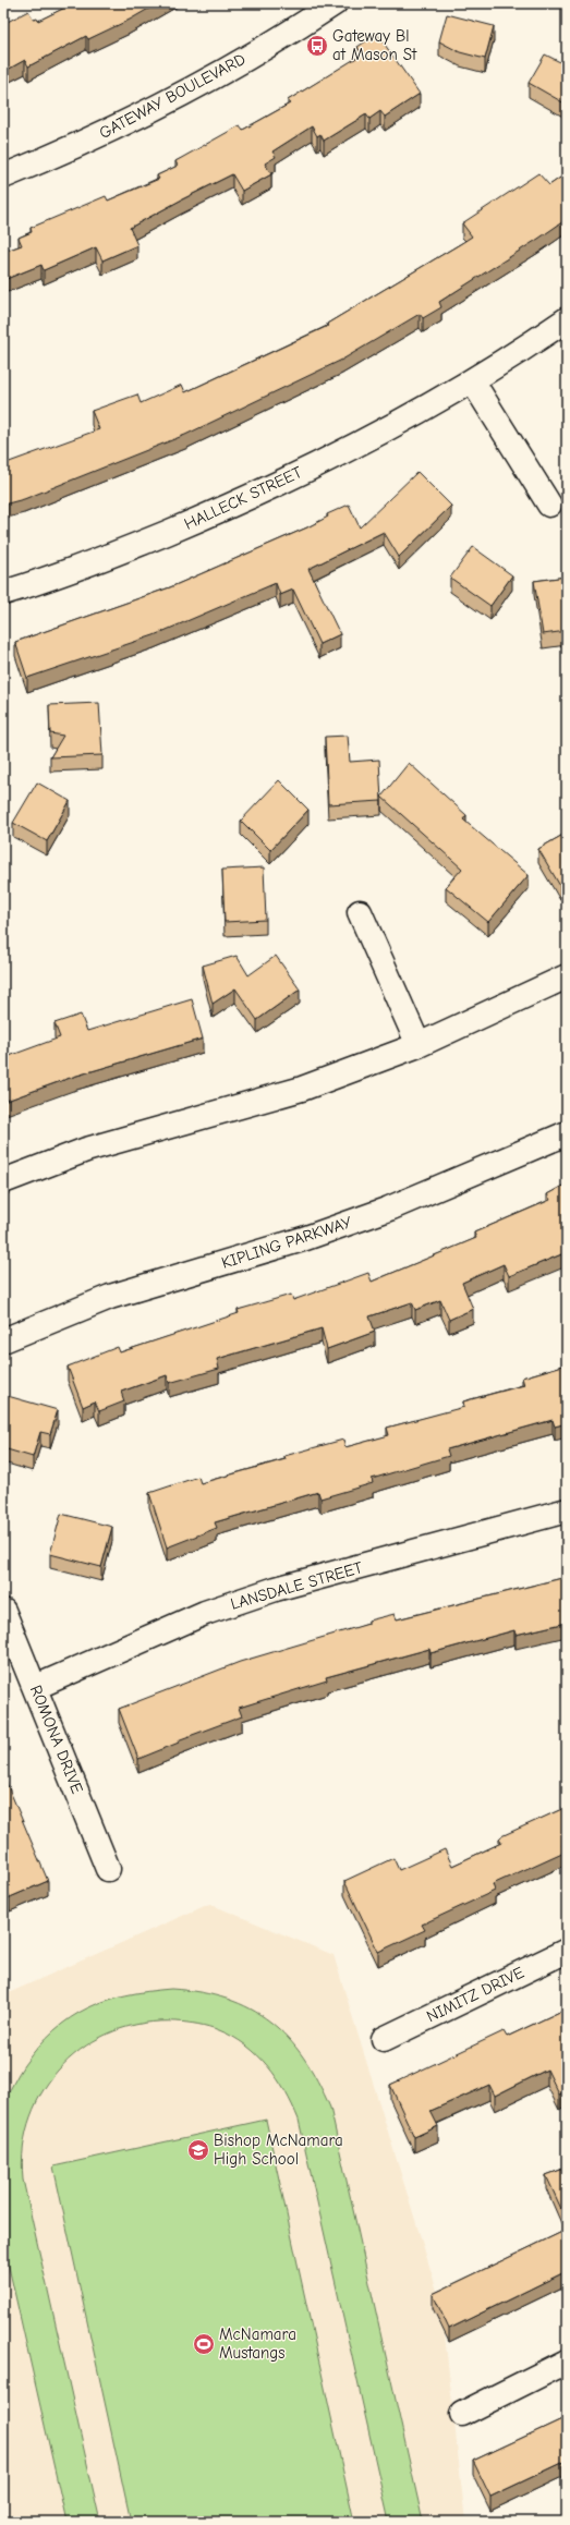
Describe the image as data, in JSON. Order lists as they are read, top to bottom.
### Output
{
  "streets": {
    "street": [
      "GATEWAY BOULEVARD",
      "HALLECK STREET",
      "KIPLING PARKWAY",
      "LANSDALE STREET",
      "ROMONA DRIVE",
      "NIMITZ DRIVE"
    ]
  },
  "crossings": [
    ["LANSDALE STREET", "ROMONA DRIVE"]
  ],
  "places": {
    "bus stop": ["Gateway Bl at Mason St"],
    "school or university": ["Bishop McNamara High School"],
    "sports": ["McNamara Mustangs"]
  }
}
